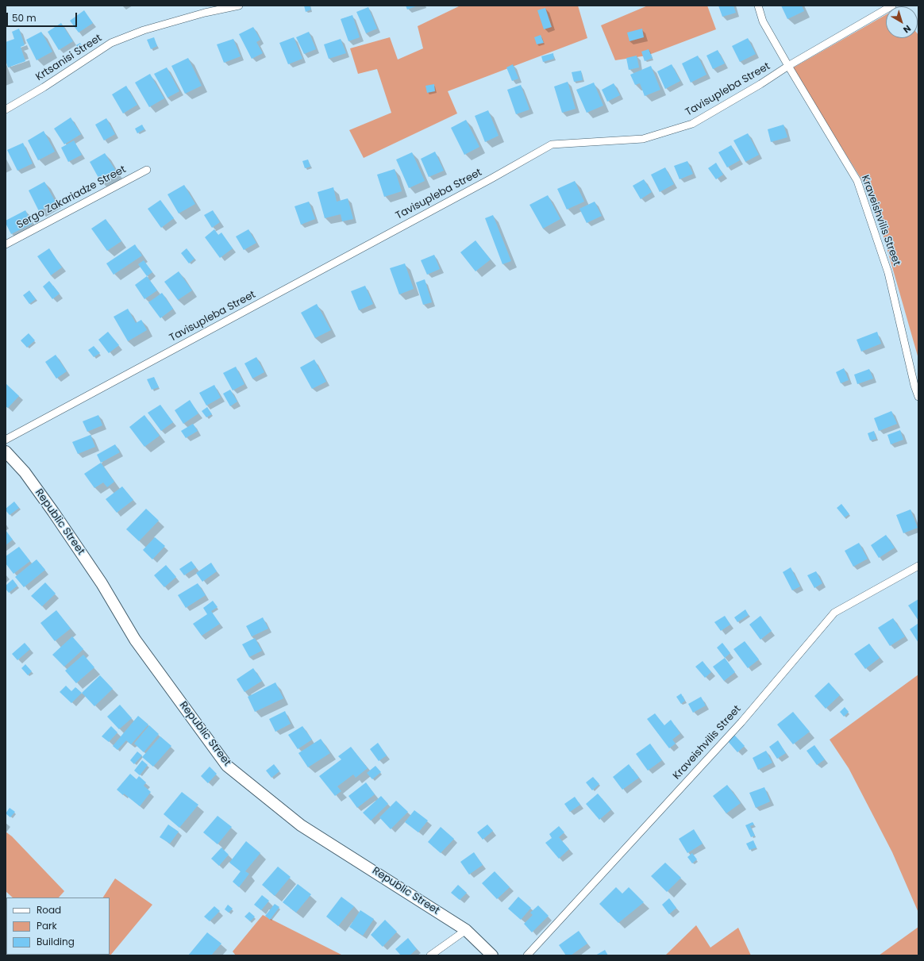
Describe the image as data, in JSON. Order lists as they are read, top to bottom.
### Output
{
  "streets": {
    "main road": ["Republic Street"],
    "street": [
      "Krtsanisi Street",
      "Tavisupleba Street",
      "Sergo Zakariadze Street",
      "Kraveishvilis Street"
    ]
  },
  "crossings": [
    ["Tavisupleba Street", "Kraveishvilis Street"]
  ],
  "legend": ["Road", "Park", "Building"],
  "scale_bar": "50 m",
  "north": "bottom right"
}
